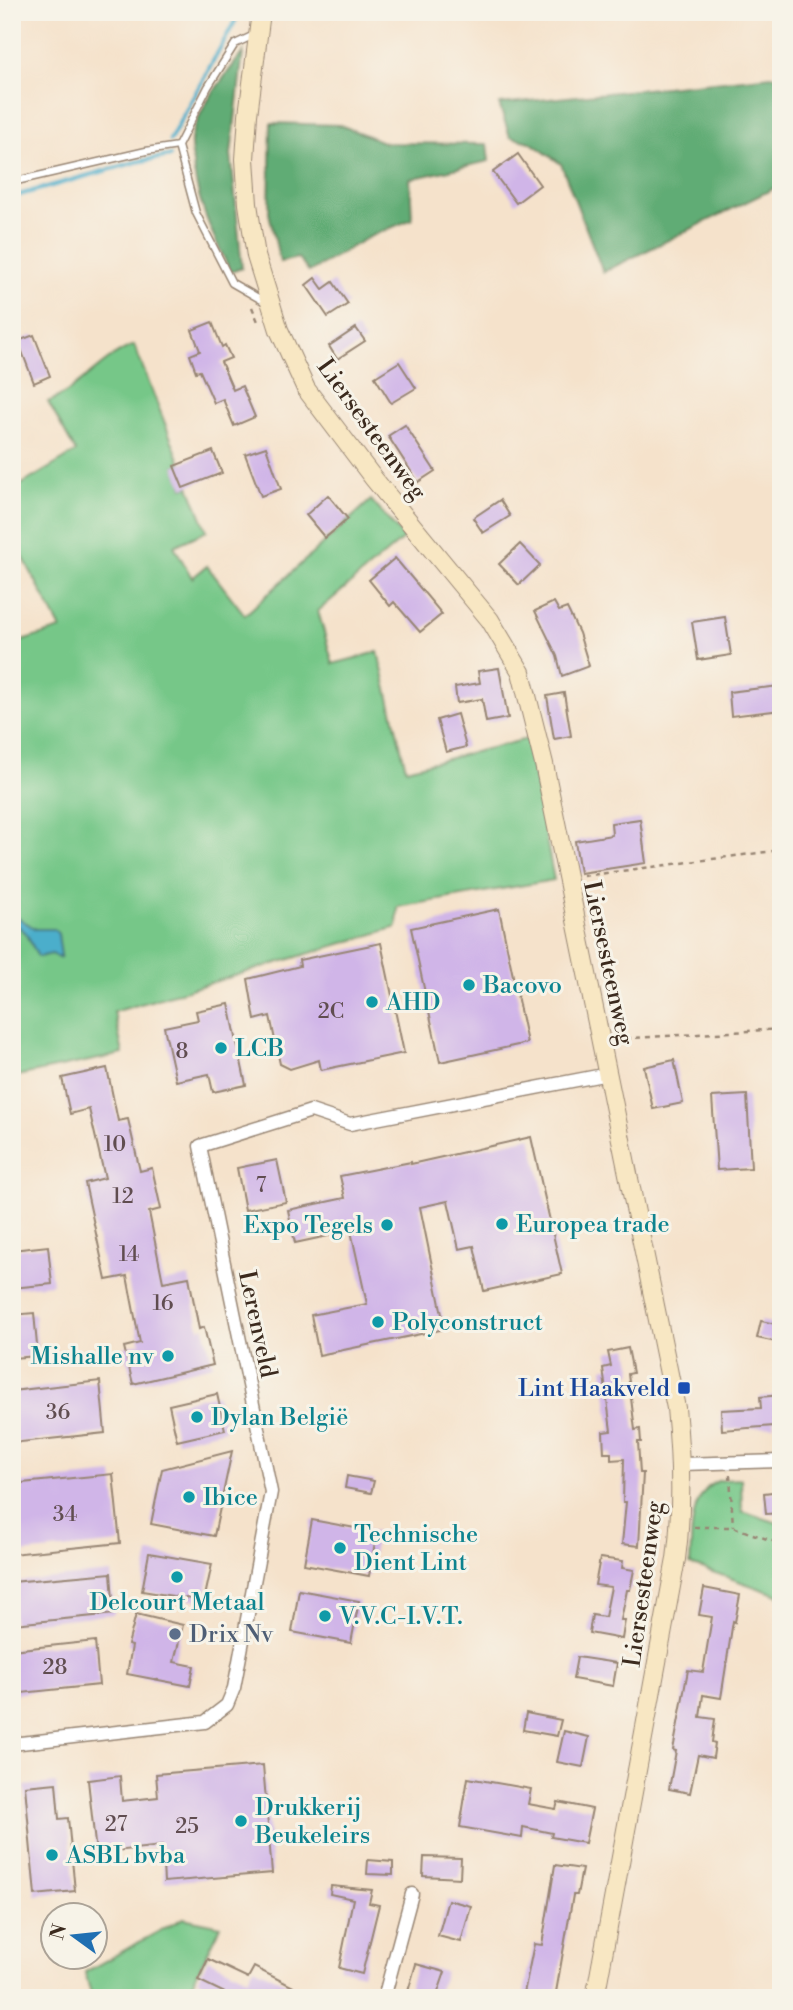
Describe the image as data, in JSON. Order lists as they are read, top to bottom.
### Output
{
  "streets": {
    "street": ["Liersesteenweg", "Lerenveld"]
  },
  "crossings": [
    ["Liersesteenweg", "Lerenveld"]
  ],
  "places": {
    "other": [
      "Bacovo",
      "AHD",
      "LCB",
      "Europea trade",
      "Expo Tegels",
      "Polyconstruct",
      "Mishalle nv",
      "Dylan België",
      "Ibice",
      "Technische Dient Lint",
      "Delcourt Metaal",
      "V.V.C-I.V.T.",
      "Drix Nv",
      "Drukkerij Beukeleirs",
      "ASBL bvba"
    ],
    "transit": ["Lint Haakveld"]
  },
  "house_numbers": [
    "2C",
    "8",
    "10",
    "7",
    "12",
    "14",
    "16",
    "36",
    "34",
    "28",
    "27",
    "25"
  ],
  "north": "left"
}
